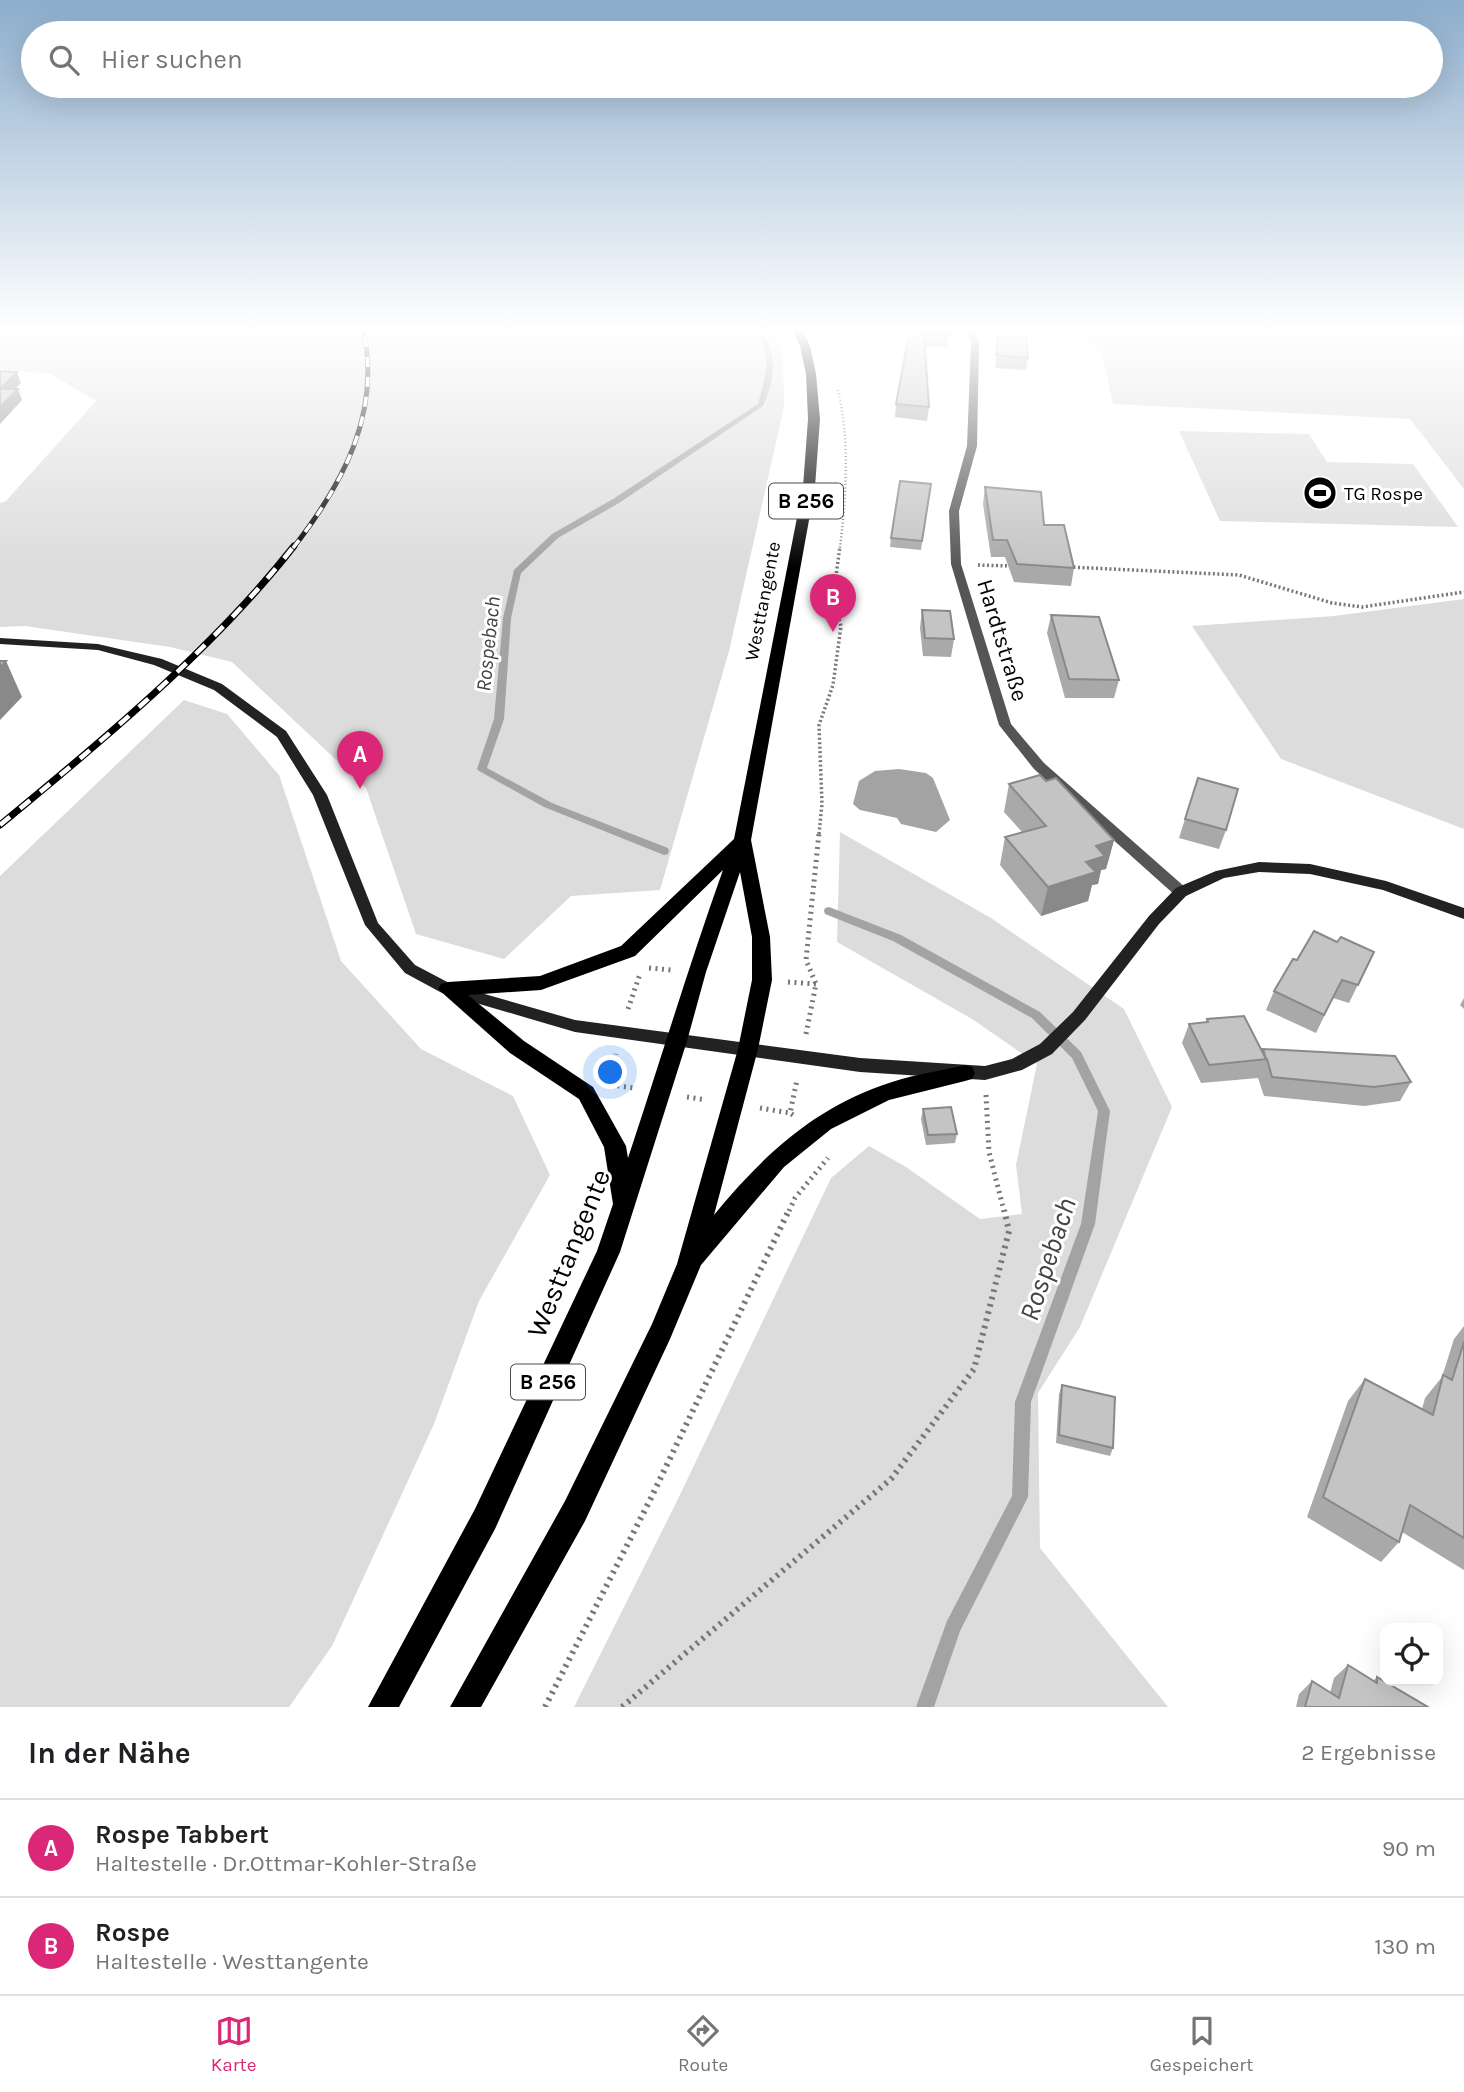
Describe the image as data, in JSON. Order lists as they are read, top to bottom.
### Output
{
  "streets": {
    "main road": ["B 256", "Westtangente"],
    "street": ["Hardtstraße"]
  },
  "crossings": [
    ["B 256", "Westtangente"]
  ],
  "water": ["Rospebach"],
  "places": {
    "sports": ["TG Rospe"]
  },
  "page": {
    "search": "Hier suchen",
    "pins": ["B", "A"],
    "heading": ["In der Nähe", "2 Ergebnisse"],
    "list": [
      {
        "mark": "A",
        "name": "Rospe Tabbert",
        "note": "Haltestelle · Dr.Ottmar-Kohler-Straße",
        "value": "90 m"
      },
      {
        "mark": "B",
        "name": "Rospe",
        "note": "Haltestelle · Westtangente",
        "value": "130 m"
      }
    ],
    "nav": ["Karte", "Route", "Gespeichert"]
  }
}
